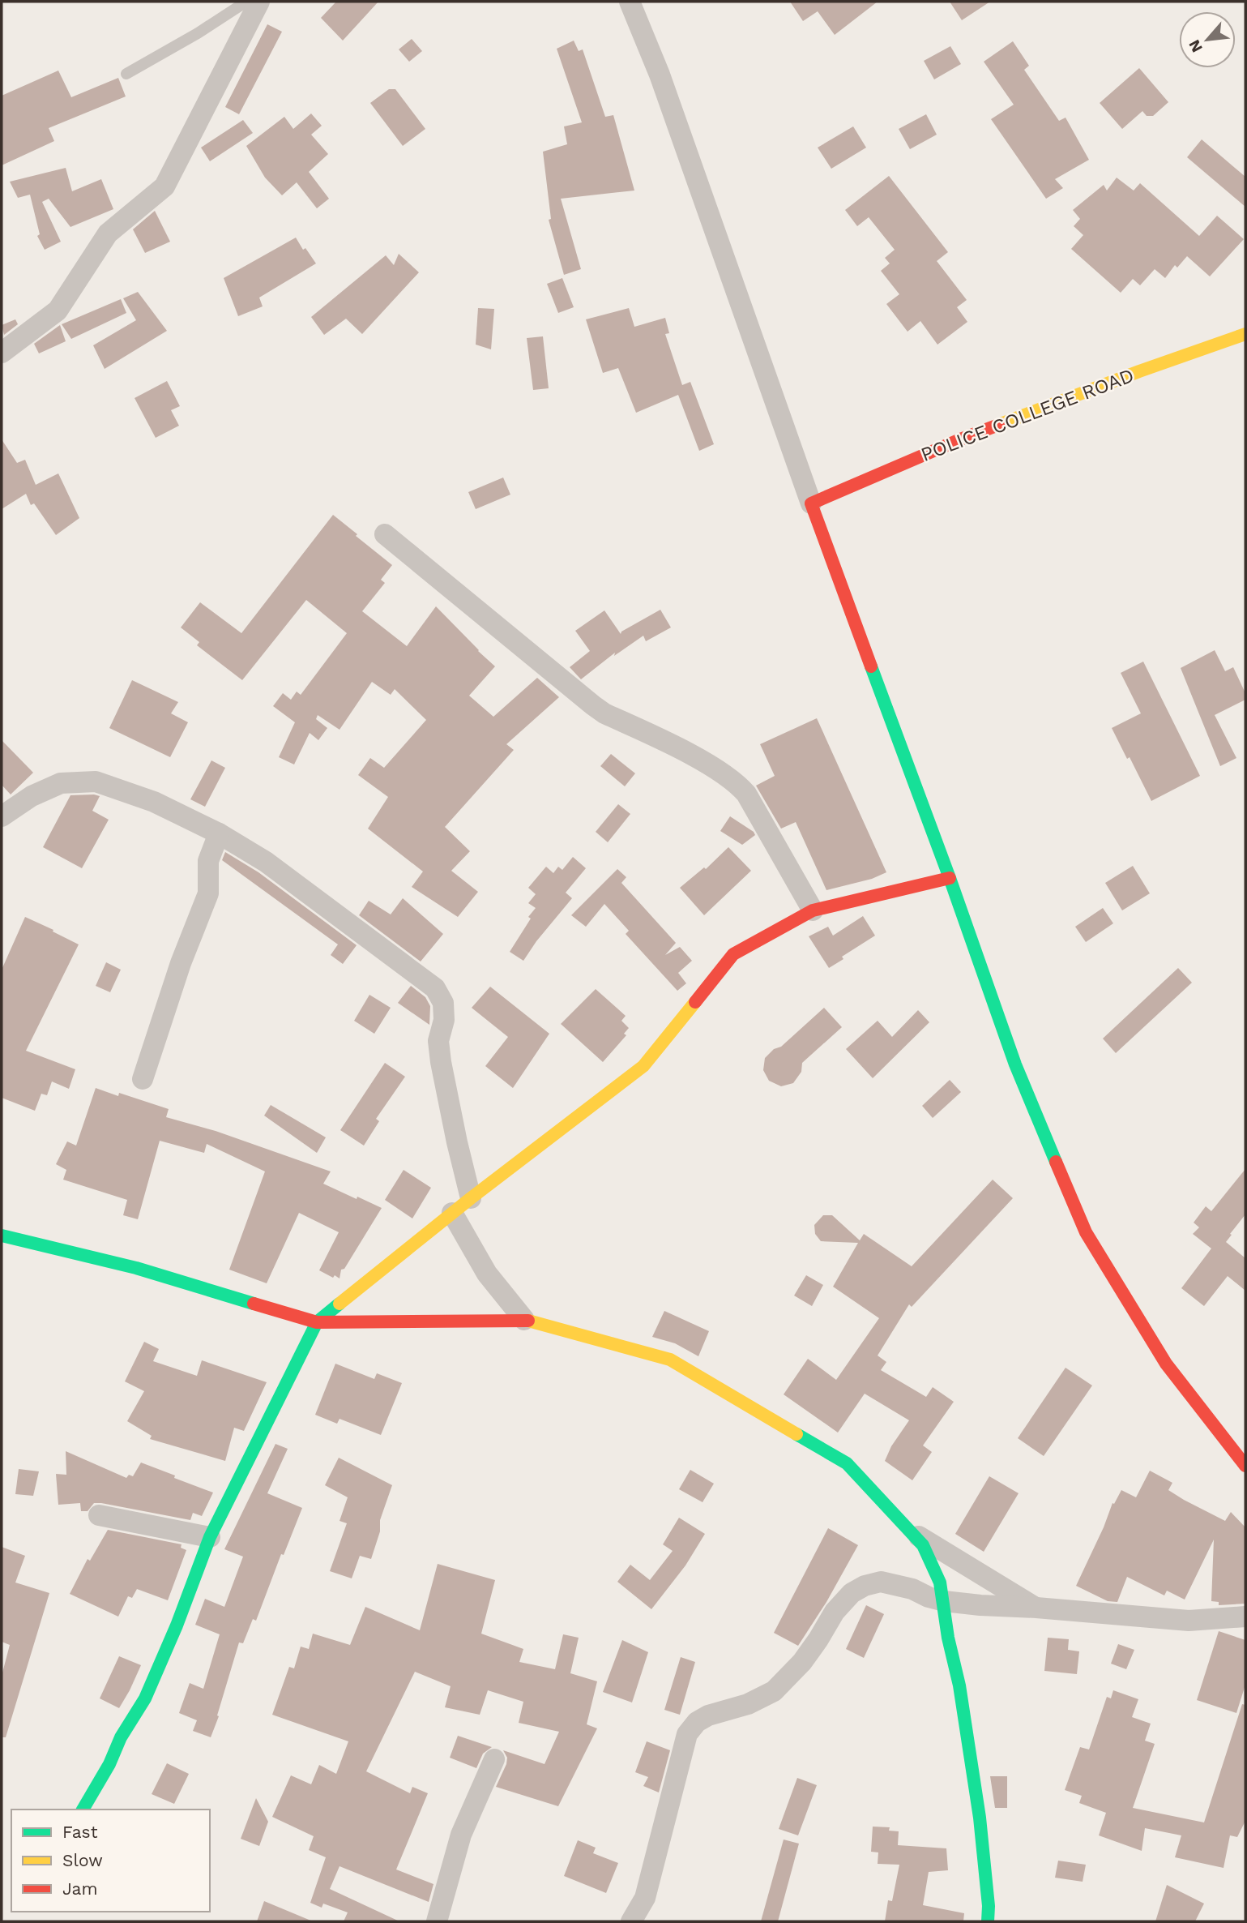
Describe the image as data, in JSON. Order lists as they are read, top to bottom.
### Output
{
  "streets": {
    "street": ["POLICE COLLEGE ROAD"]
  },
  "legend": ["Fast", "Slow", "Jam"],
  "north": "bottom left"
}
